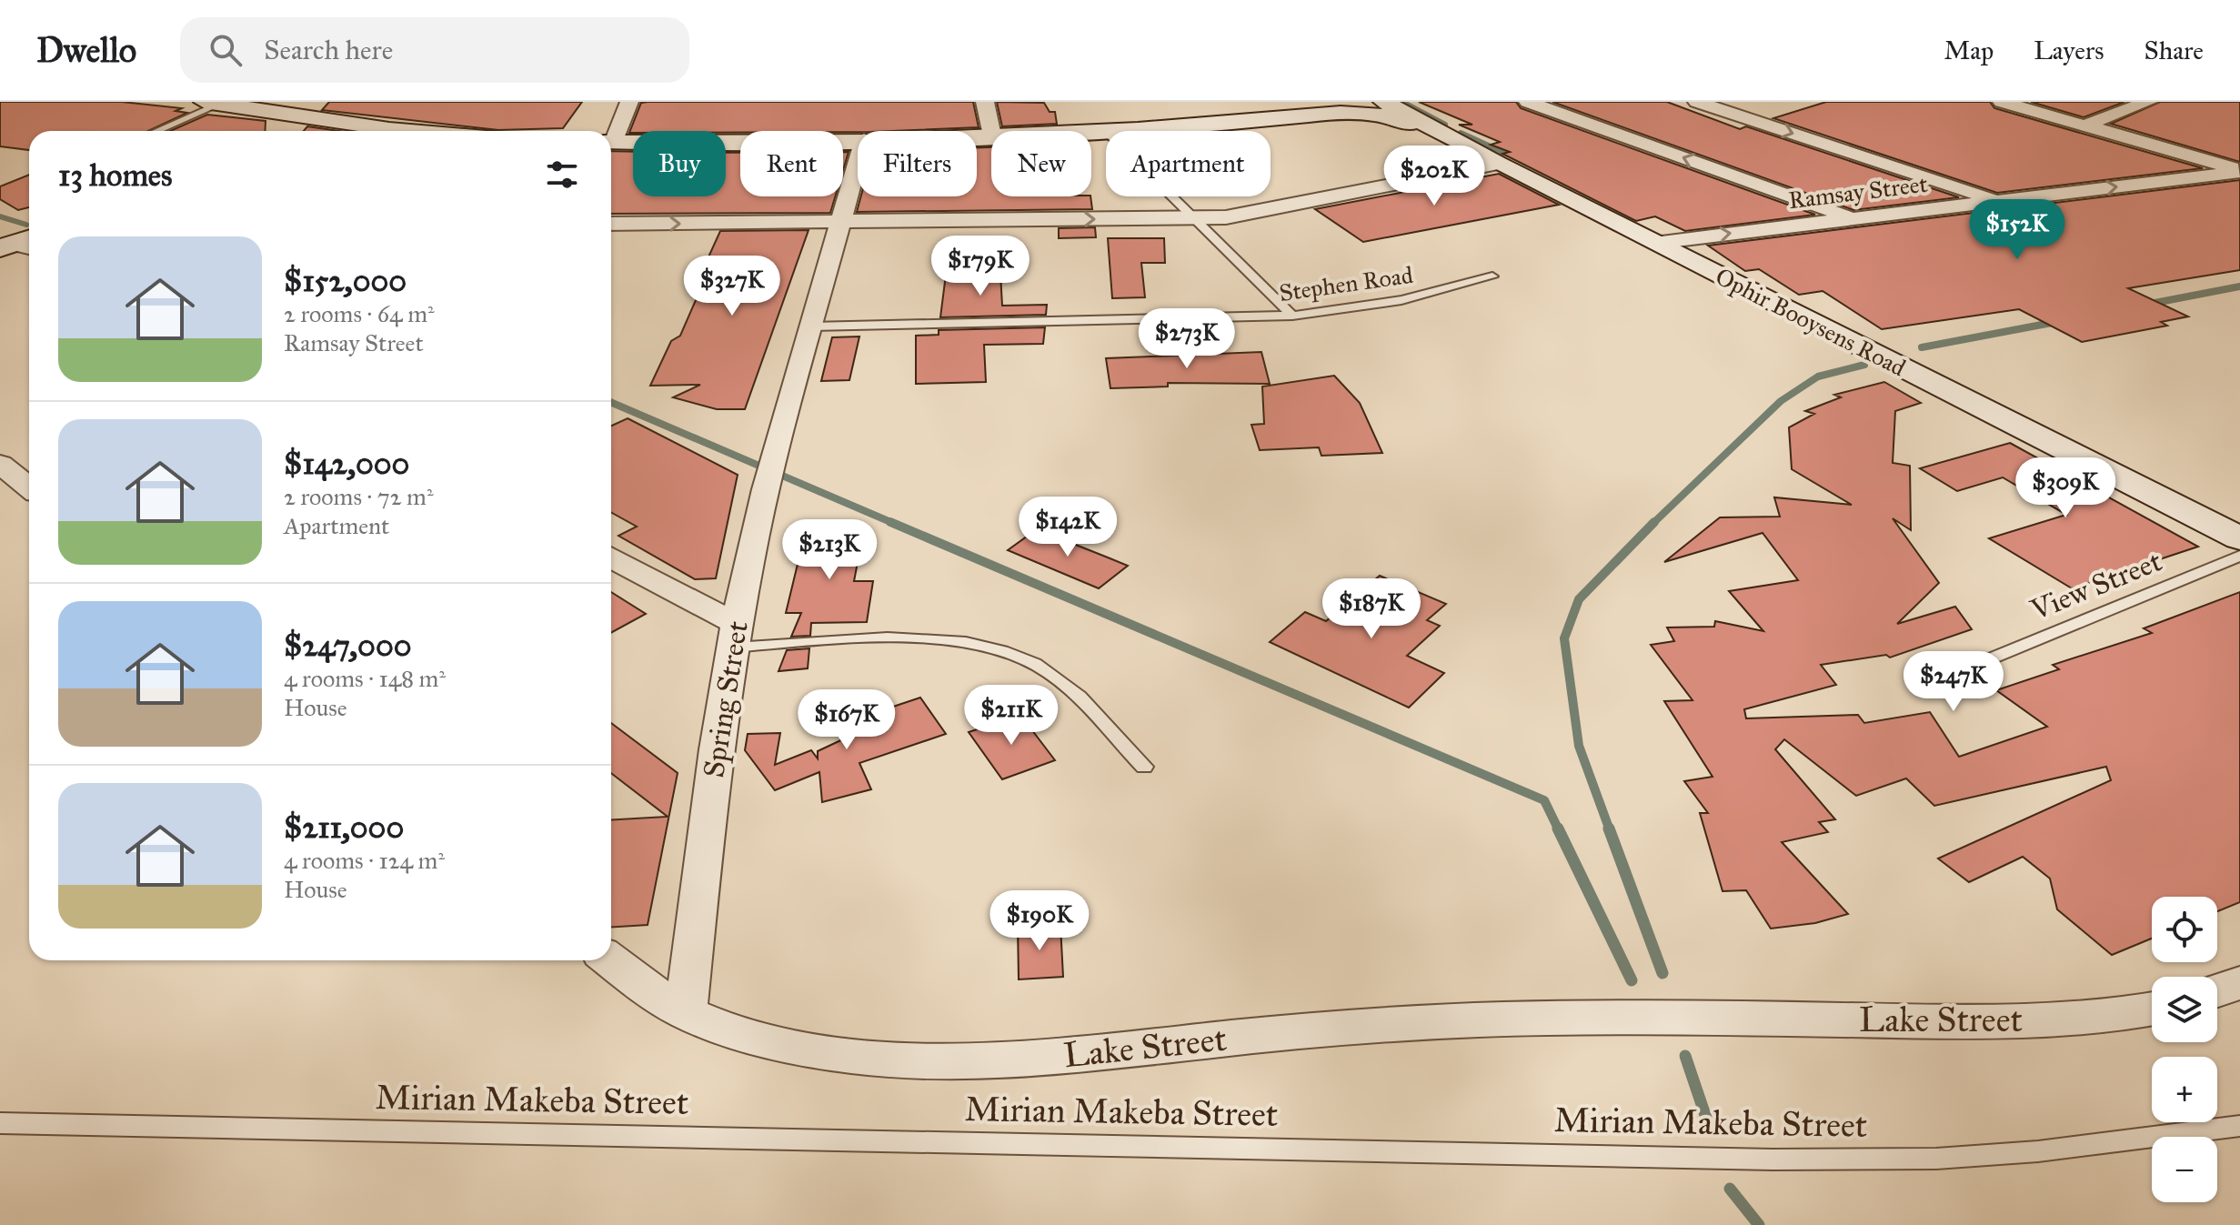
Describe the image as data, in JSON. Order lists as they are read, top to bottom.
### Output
{
  "streets": {
    "street": [
      "Ramsay Street",
      "Ophir Booysens Road",
      "Spring Street",
      "Lake Street"
    ],
    "lane": ["Stephen Road", "View Street", "Mirian Makeba Street"]
  },
  "crossings": [
    ["Ramsay Street", "Ophir Booysens Road"],
    ["Stephen Road", "Spring Street"],
    ["Spring Street", "Lake Street"]
  ],
  "page": {
    "header": "Dwello",
    "search": "Search here",
    "nav": ["Map", "Layers", "Share"],
    "chip": [
      "Buy",
      "Rent",
      "Filters",
      "New",
      "Apartment"
    ],
    "heading": "13 homes",
    "price": [
      "$202K",
      "$152K",
      "$179K",
      "$327K",
      "$273K",
      "$309K",
      "$142K",
      "$213K",
      "$187K",
      "$247K",
      "$211K",
      "$167K",
      "$190K"
    ],
    "list": [
      {
        "name": "$152,000",
        "note": "2 rooms · 64 m² · Ramsay Street"
      },
      {
        "name": "$142,000",
        "note": "2 rooms · 72 m² · Apartment"
      },
      {
        "name": "$247,000",
        "note": "4 rooms · 148 m² · House"
      },
      {
        "name": "$211,000",
        "note": "4 rooms · 124 m² · House"
      }
    ],
    "map_buttons": ["+", "−"]
  }
}
